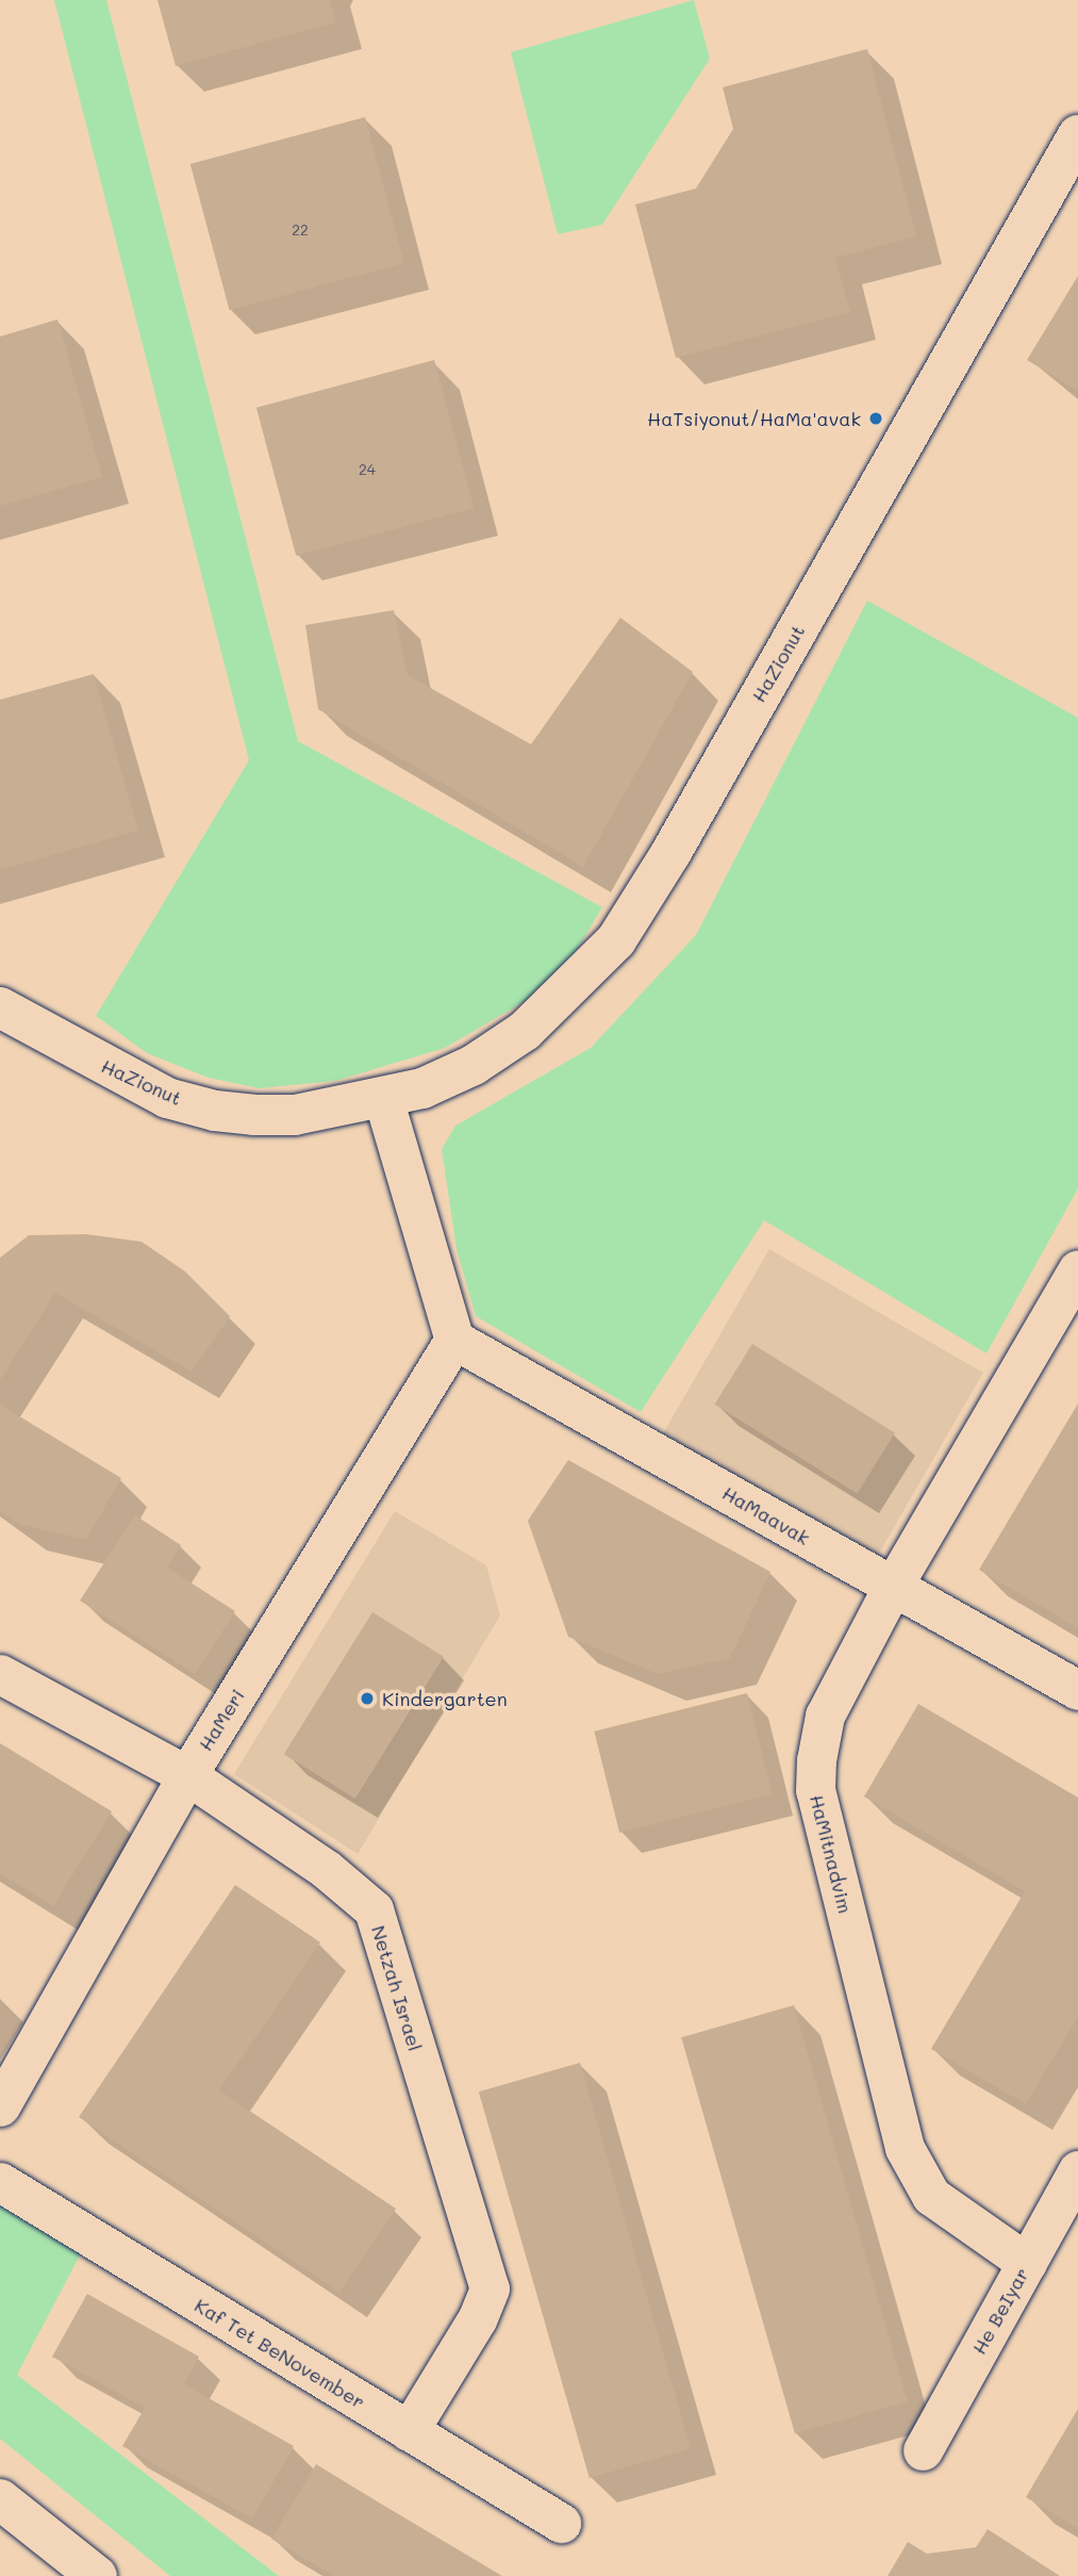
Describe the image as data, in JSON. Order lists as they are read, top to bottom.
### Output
{
  "streets": {
    "street": [
      "HaZionut",
      "HaMaavak",
      "HaMeri",
      "HaMitnadvim",
      "Netzah Israel",
      "He BeIyar",
      "Kaf Tet BeNovember"
    ]
  },
  "crossings": [
    ["HaMaavak", "HaMeri"],
    ["HaMaavak", "HaMitnadvim"],
    ["HaMeri", "Netzah Israel"],
    ["HaMitnadvim", "He BeIyar"],
    ["Netzah Israel", "Kaf Tet BeNovember"]
  ],
  "places": ["HaTsiyonut/HaMa'avak", "Kindergarten"],
  "house_numbers": ["22", "24"]
}
